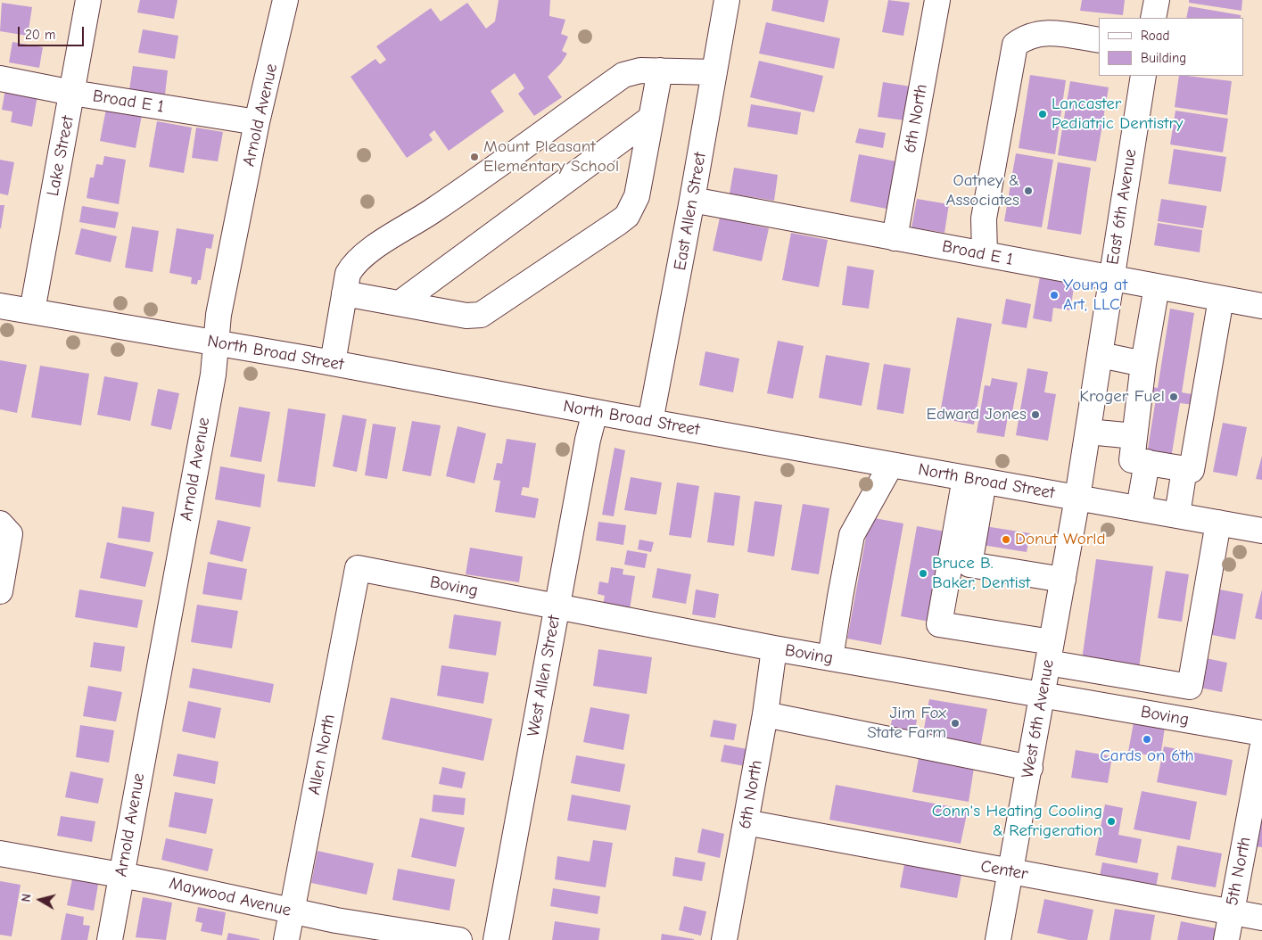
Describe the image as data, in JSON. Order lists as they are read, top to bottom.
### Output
{
  "streets": {
    "street": [
      "Broad E 1",
      "Arnold Avenue",
      "6th North",
      "Lake Street",
      "East 6th Avenue",
      "East Allen Street",
      "North Broad Street",
      "Boving",
      "West Allen Street",
      "West 6th Avenue",
      "Allen North",
      "Center",
      "5th North",
      "Maywood Avenue"
    ]
  },
  "crossings": [
    ["Broad E 1", "Arnold Avenue"],
    ["Broad E 1", "6th North"],
    ["Broad E 1", "Lake Street"],
    ["Broad E 1", "East 6th Avenue"],
    ["Broad E 1", "East Allen Street"],
    ["Arnold Avenue", "North Broad Street"],
    ["Arnold Avenue", "Maywood Avenue"],
    ["6th North", "Boving"],
    ["6th North", "Center"],
    ["Lake Street", "North Broad Street"],
    ["East 6th Avenue", "North Broad Street"],
    ["East 6th Avenue", "West 6th Avenue"],
    ["East Allen Street", "North Broad Street"],
    ["North Broad Street", "West Allen Street"],
    ["North Broad Street", "West 6th Avenue"],
    ["Boving", "West Allen Street"],
    ["Boving", "West 6th Avenue"],
    ["Boving", "Allen North"],
    ["West 6th Avenue", "Center"],
    ["Allen North", "Maywood Avenue"],
    ["Center", "5th North"]
  ],
  "places": [
    "Lancaster Pediatric Dentistry",
    "Mount Pleasant Elementary School",
    "Oatney & Associates",
    "Young at Art, LLC",
    "Kroger Fuel",
    "Edward Jones",
    "Donut World",
    "Bruce B. Baker, Dentist",
    "Jim Fox State Farm",
    "Cards on 6th",
    "Conn's Heating Cooling & Refrigeration"
  ],
  "legend": ["Road", "Building"],
  "scale_bar": "20 m",
  "north": "left"
}
